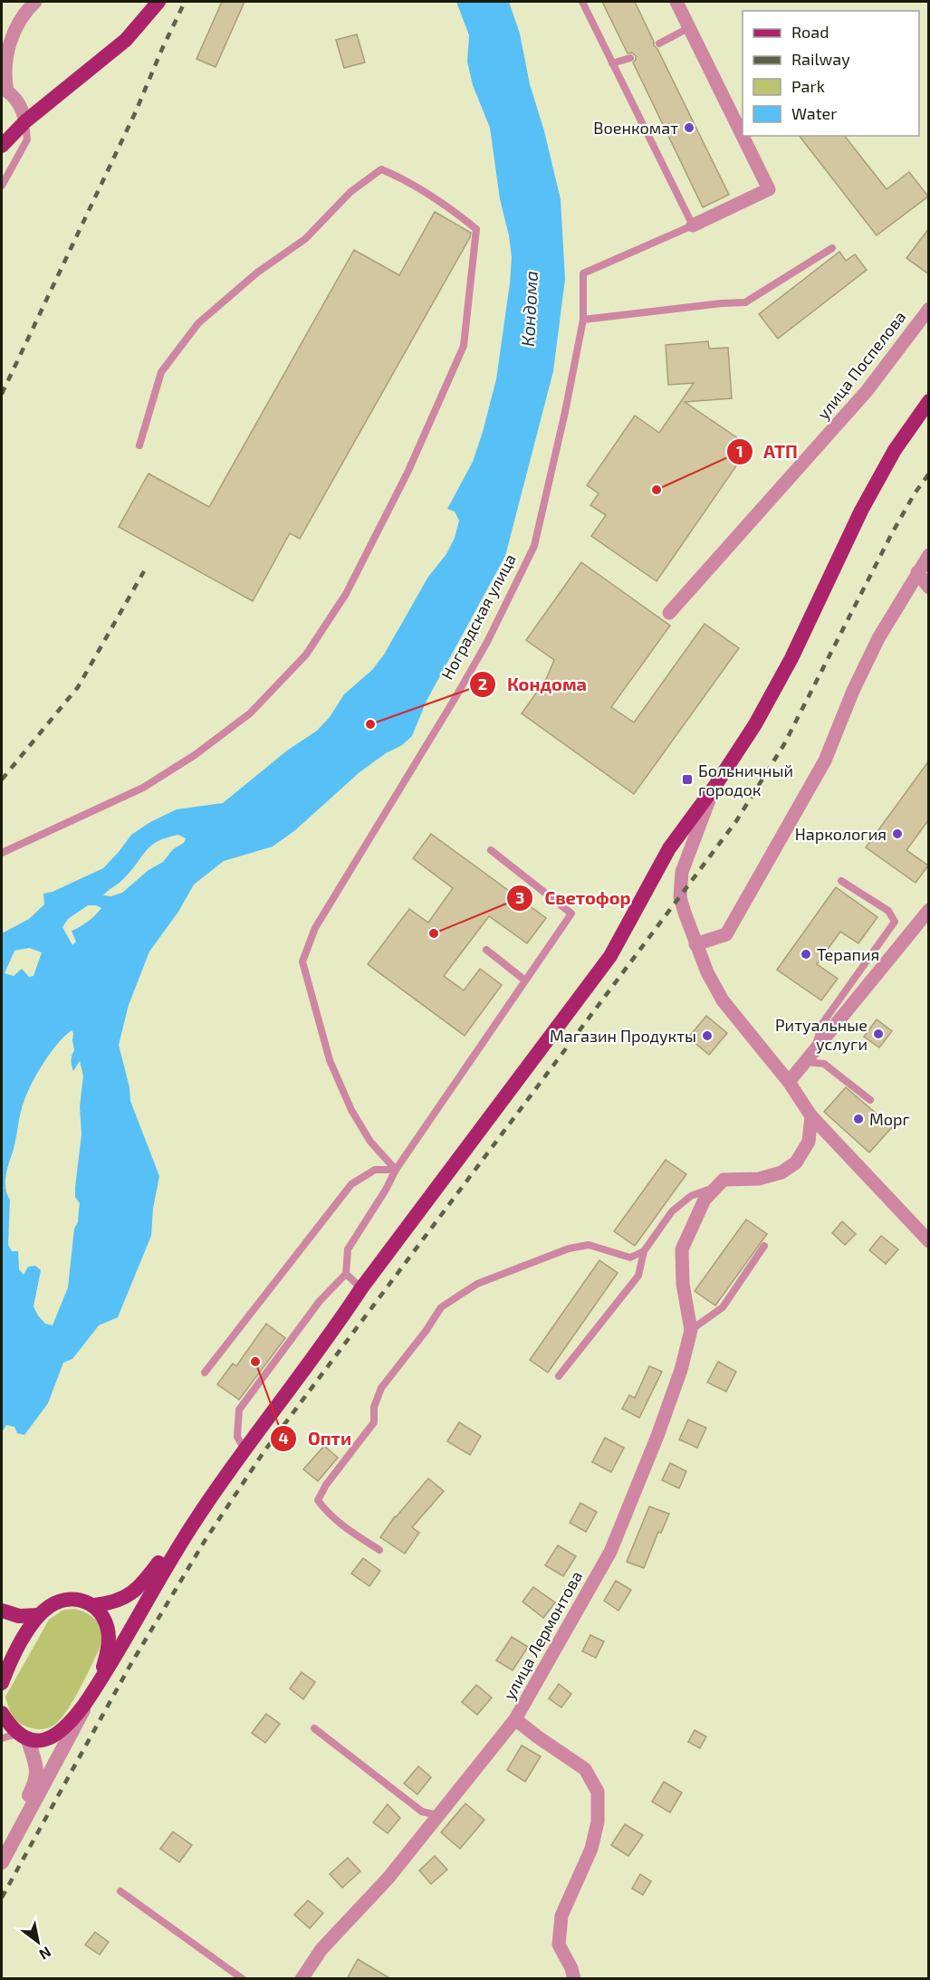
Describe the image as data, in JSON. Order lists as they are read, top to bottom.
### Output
{
  "streets": {
    "street": ["улица Поспелова", "улица Лермонтова"],
    "lane": ["Ноградская улица"]
  },
  "water": ["Кондома"],
  "places": {
    "other": [
      "Военкомат",
      "АТП",
      "Кондома",
      "Наркология",
      "Светофор",
      "Терапия",
      "Ритуальные услуги",
      "Магазин Продукты",
      "Морг",
      "Опти"
    ],
    "transit": ["Больничный городок"]
  },
  "legend": [
    "Road",
    "Railway",
    "Park",
    "Water"
  ],
  "north": "bottom right"
}
